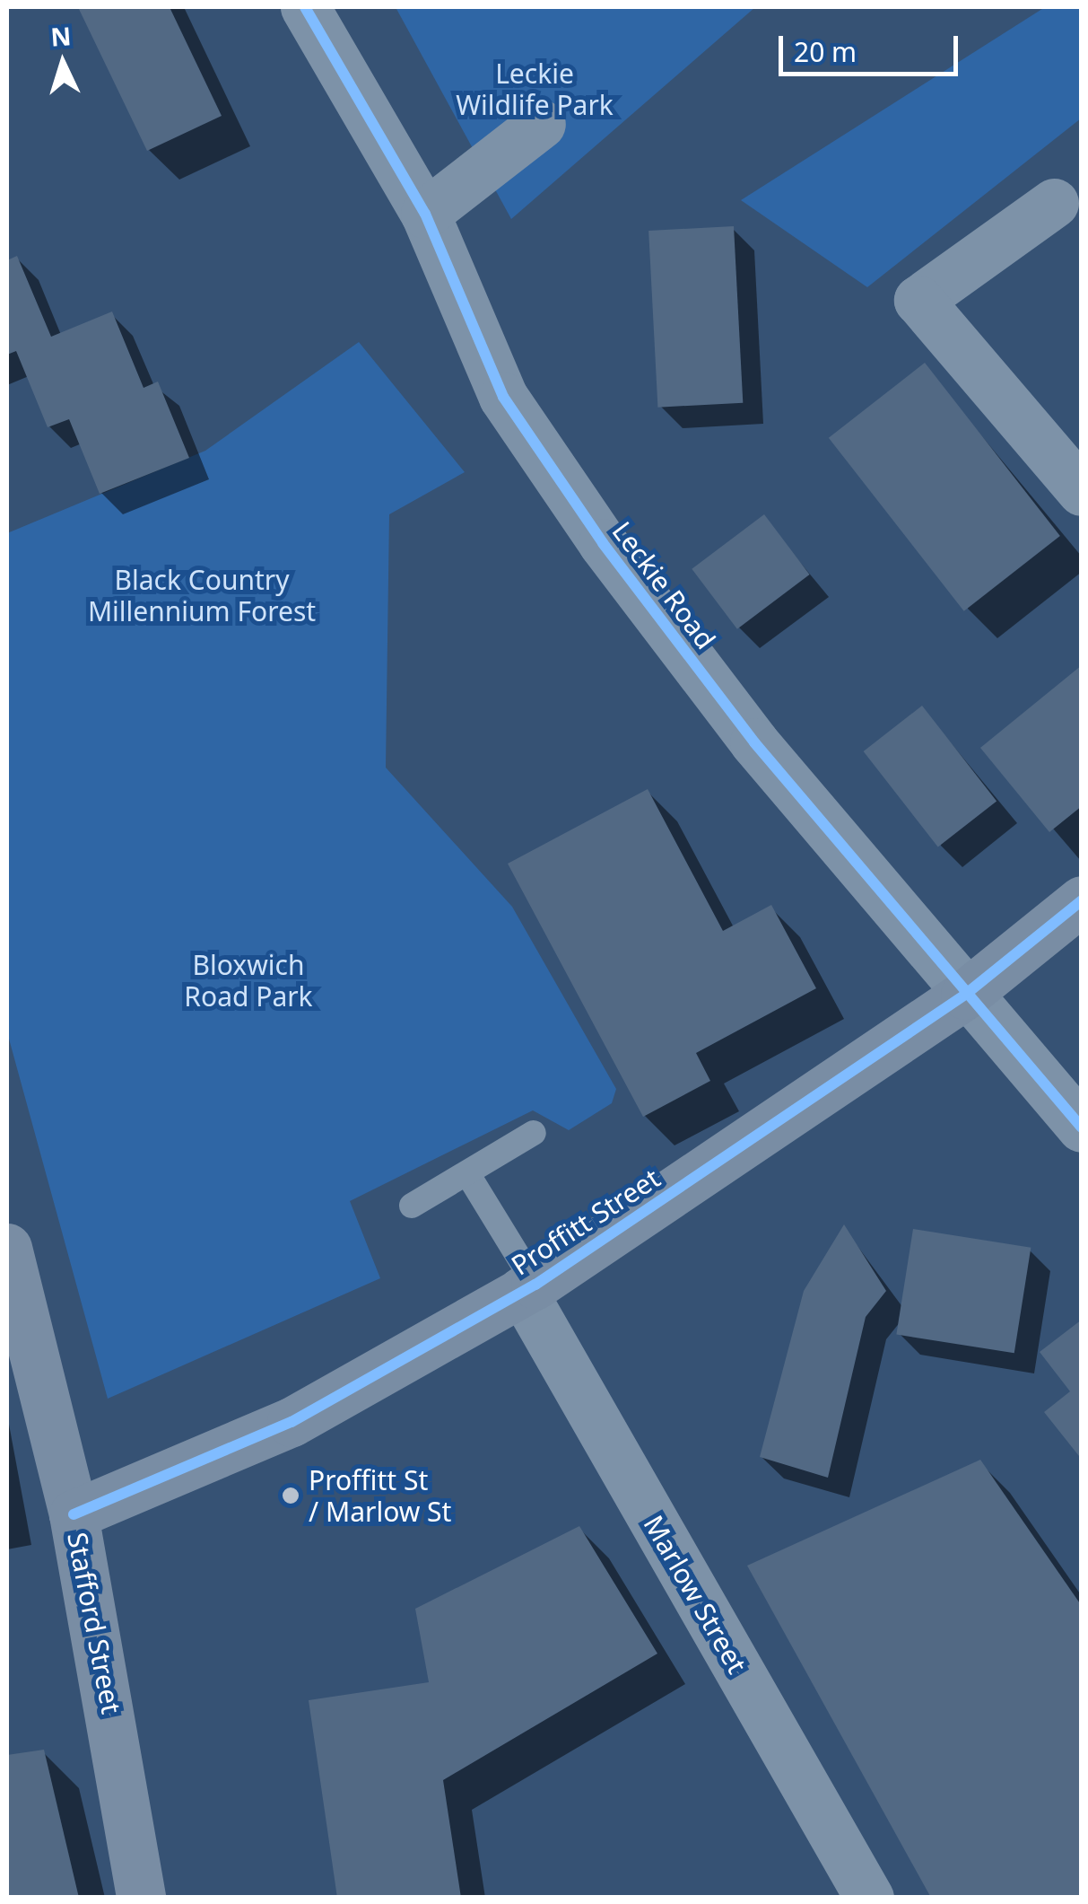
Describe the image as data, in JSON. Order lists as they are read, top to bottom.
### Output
{
  "streets": {
    "street": [
      "Leckie Road",
      "Proffitt Street",
      "Marlow Street",
      "Stafford Street"
    ]
  },
  "crossings": [
    ["Leckie Road", "Proffitt Street"],
    ["Proffitt Street", "Marlow Street"],
    ["Proffitt Street", "Stafford Street"]
  ],
  "parks": ["Leckie Wildlife Park", "Black Country Millennium Forest", "Bloxwich Road Park"],
  "places": ["Proffitt St / Marlow St"],
  "scale_bar": "20 m",
  "north": "top"
}
